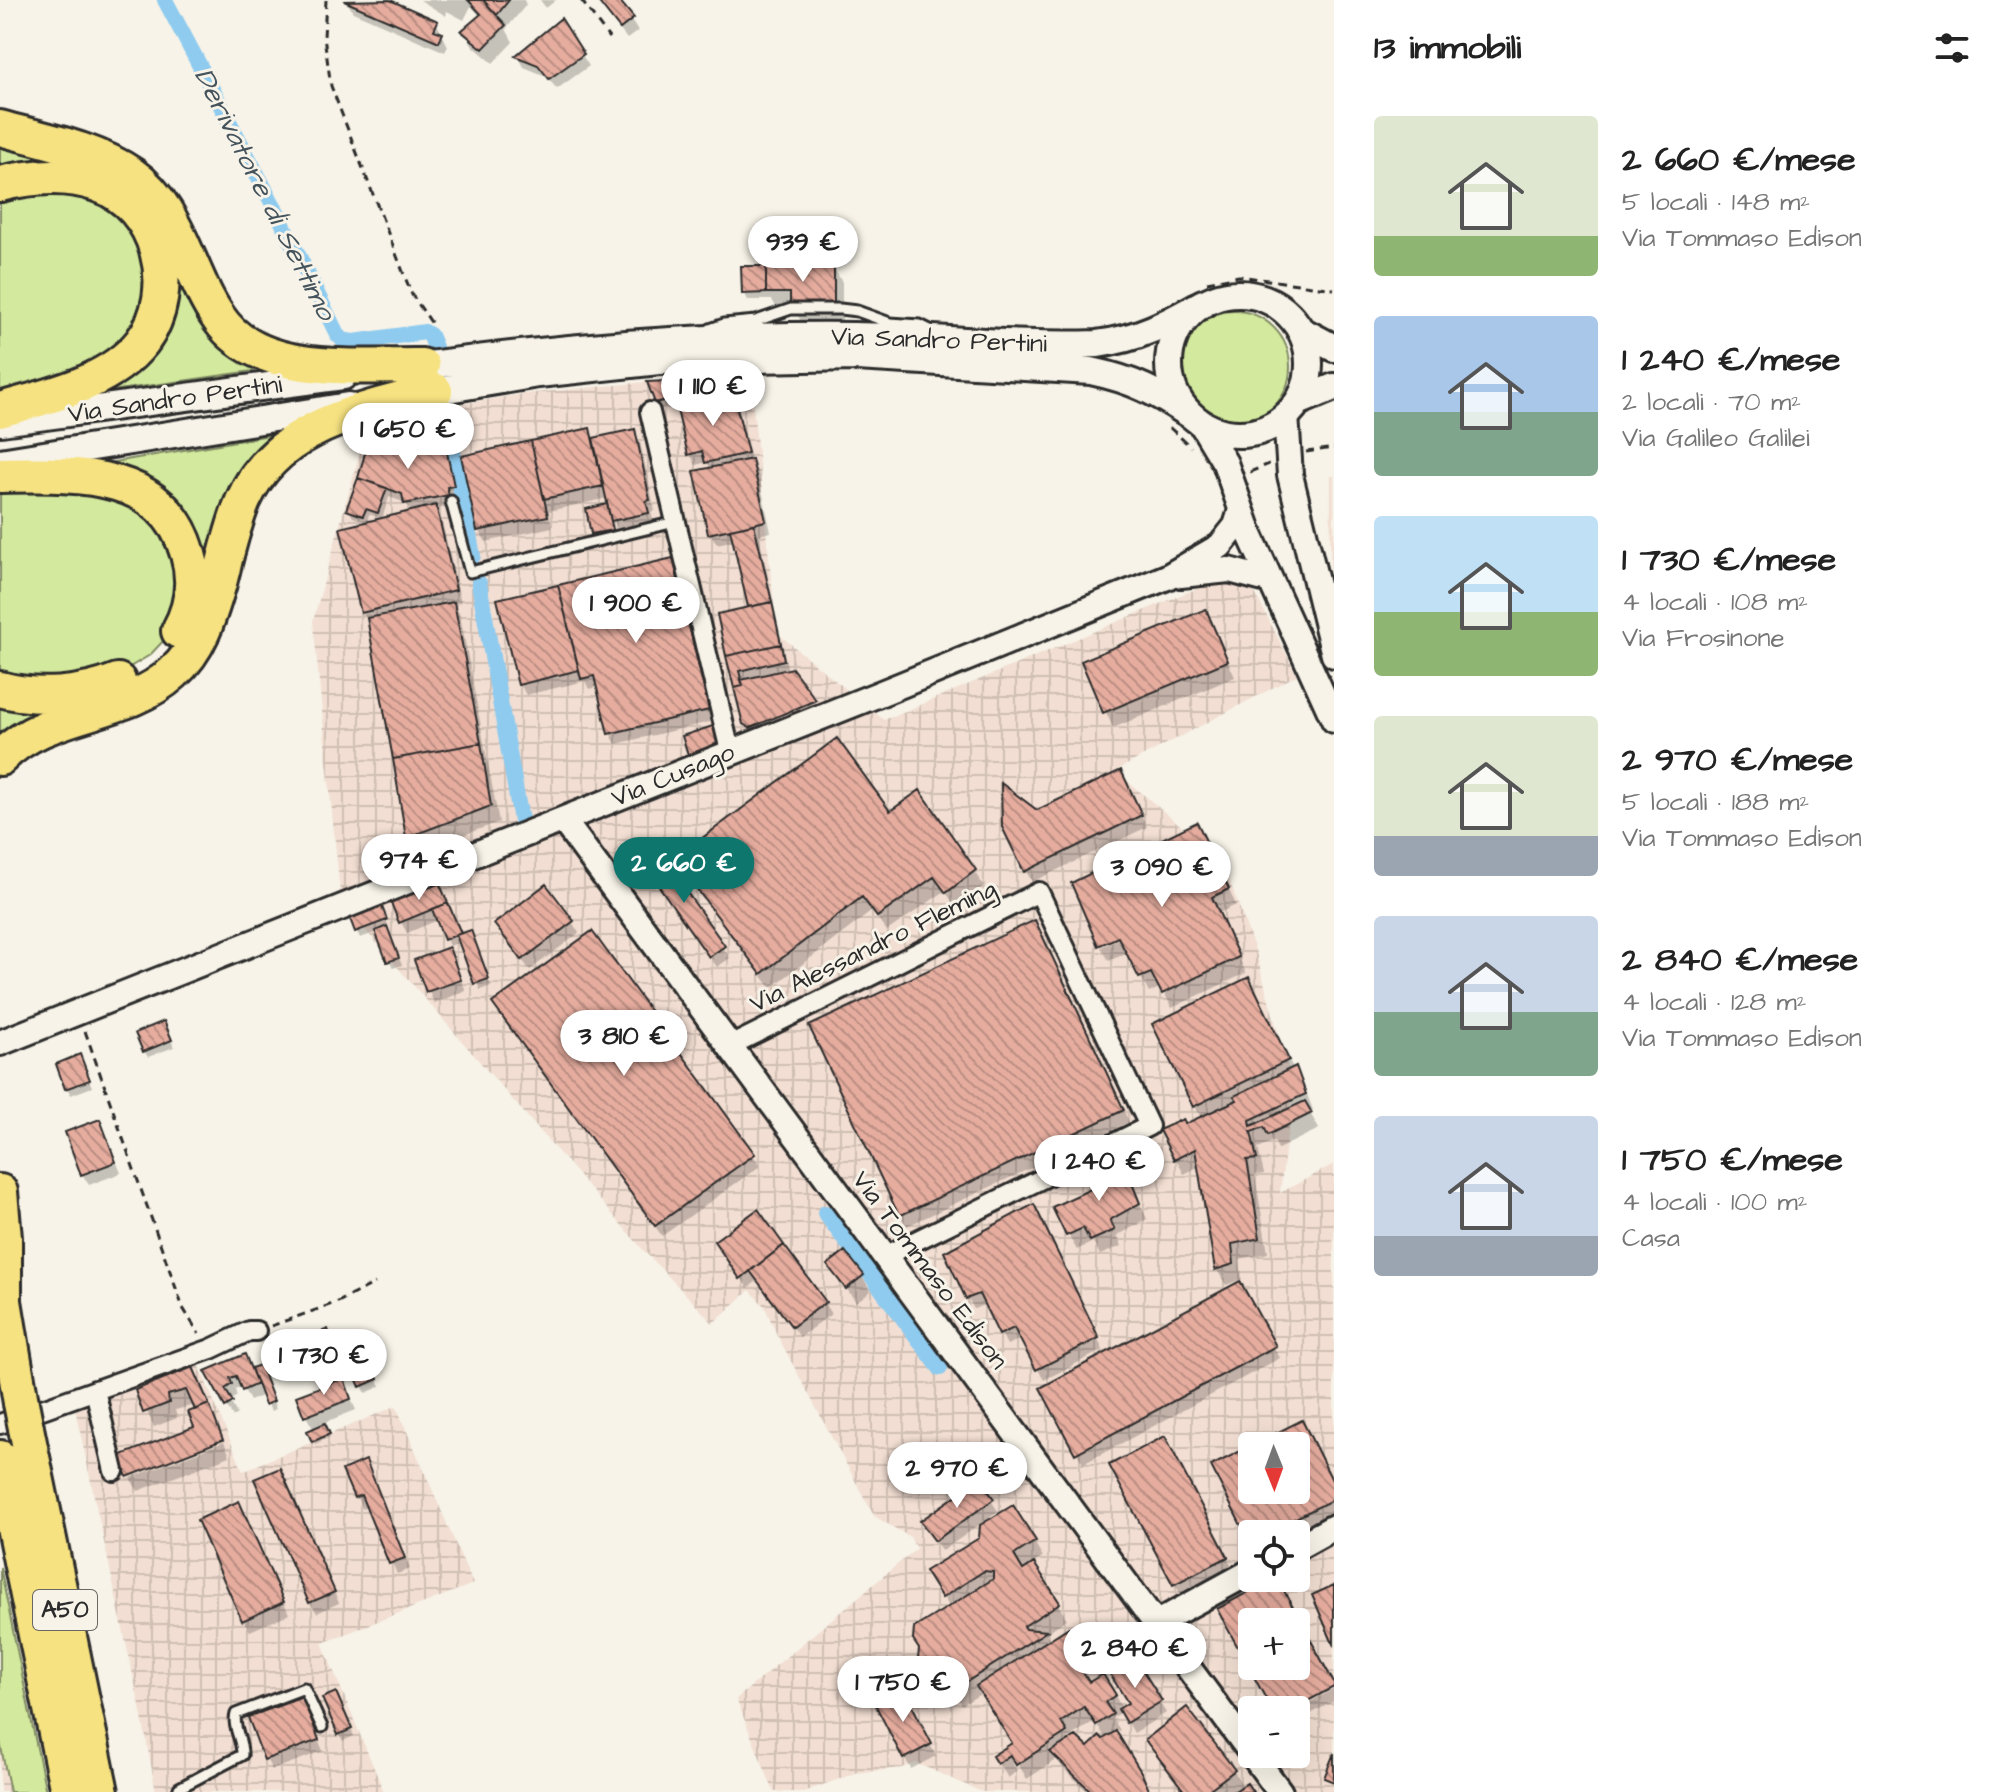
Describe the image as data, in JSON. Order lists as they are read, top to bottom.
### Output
{
  "streets": {
    "highway": ["A50"],
    "main road": ["Via Sandro Pertini"],
    "street": ["Via Cusago", "Via Alessandro Fleming", "Via Tommaso Edison"]
  },
  "crossings": [
    ["Via Cusago", "Via Tommaso Edison"],
    ["Via Alessandro Fleming", "Via Tommaso Edison"]
  ],
  "water": ["Derivatore di Settimo"],
  "north": "bottom",
  "page": {
    "heading": "13 immobili",
    "list": [
      {
        "name": "2 660 €/mese",
        "note": "5 locali · 148 m² · Via Tommaso Edison"
      },
      {
        "name": "1 240 €/mese",
        "note": "2 locali · 70 m² · Via Galileo Galilei"
      },
      {
        "name": "1 730 €/mese",
        "note": "4 locali · 108 m² · Via Frosinone"
      },
      {
        "name": "2 970 €/mese",
        "note": "5 locali · 188 m² · Via Tommaso Edison"
      },
      {
        "name": "2 840 €/mese",
        "note": "4 locali · 128 m² · Via Tommaso Edison"
      },
      {
        "name": "1 750 €/mese",
        "note": "4 locali · 100 m² · Casa"
      }
    ],
    "price": [
      "939 €",
      "1 110 €",
      "1 650 €",
      "1 900 €",
      "974 €",
      "2 660 €",
      "3 090 €",
      "3 810 €",
      "1 240 €",
      "1 730 €",
      "2 970 €",
      "2 840 €",
      "1 750 €"
    ],
    "map_buttons": ["+", "−"]
  }
}
